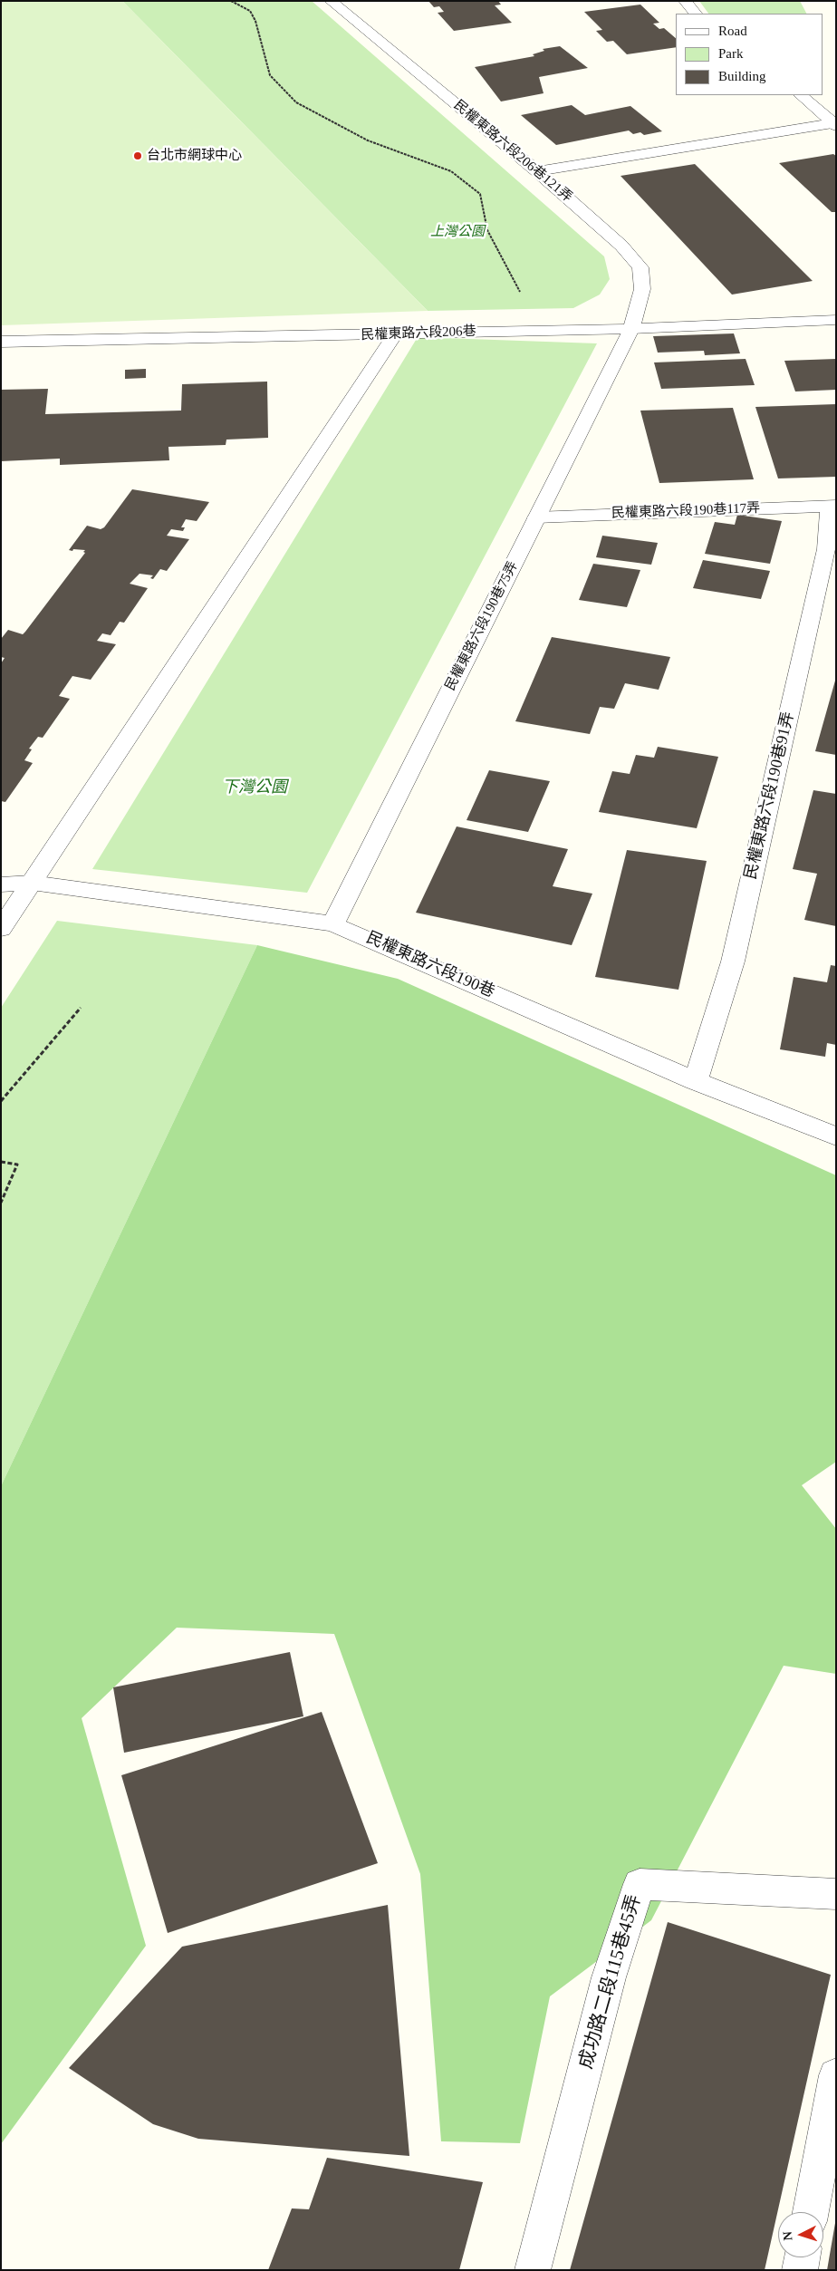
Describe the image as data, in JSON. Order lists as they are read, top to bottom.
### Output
{
  "streets": {
    "street": [
      "民權東路六段206巷121弄",
      "民權東路六段206巷",
      "民權東路六段190巷117弄",
      "民權東路六段190巷75弄",
      "民權東路六段190巷91弄",
      "民權東路六段190巷",
      "成功路二段115巷45弄"
    ]
  },
  "crossings": [
    ["民權東路六段206巷121弄", "民權東路六段206巷"],
    ["民權東路六段206巷121弄", "民權東路六段190巷75弄"],
    ["民權東路六段206巷", "民權東路六段190巷75弄"],
    ["民權東路六段190巷117弄", "民權東路六段190巷75弄"],
    ["民權東路六段190巷117弄", "民權東路六段190巷91弄"],
    ["民權東路六段190巷75弄", "民權東路六段190巷"],
    ["民權東路六段190巷91弄", "民權東路六段190巷"]
  ],
  "parks": ["上灣公園", "下灣公園"],
  "places": ["台北市網球中心"],
  "legend": ["Road", "Park", "Building"],
  "north": "left"
}
